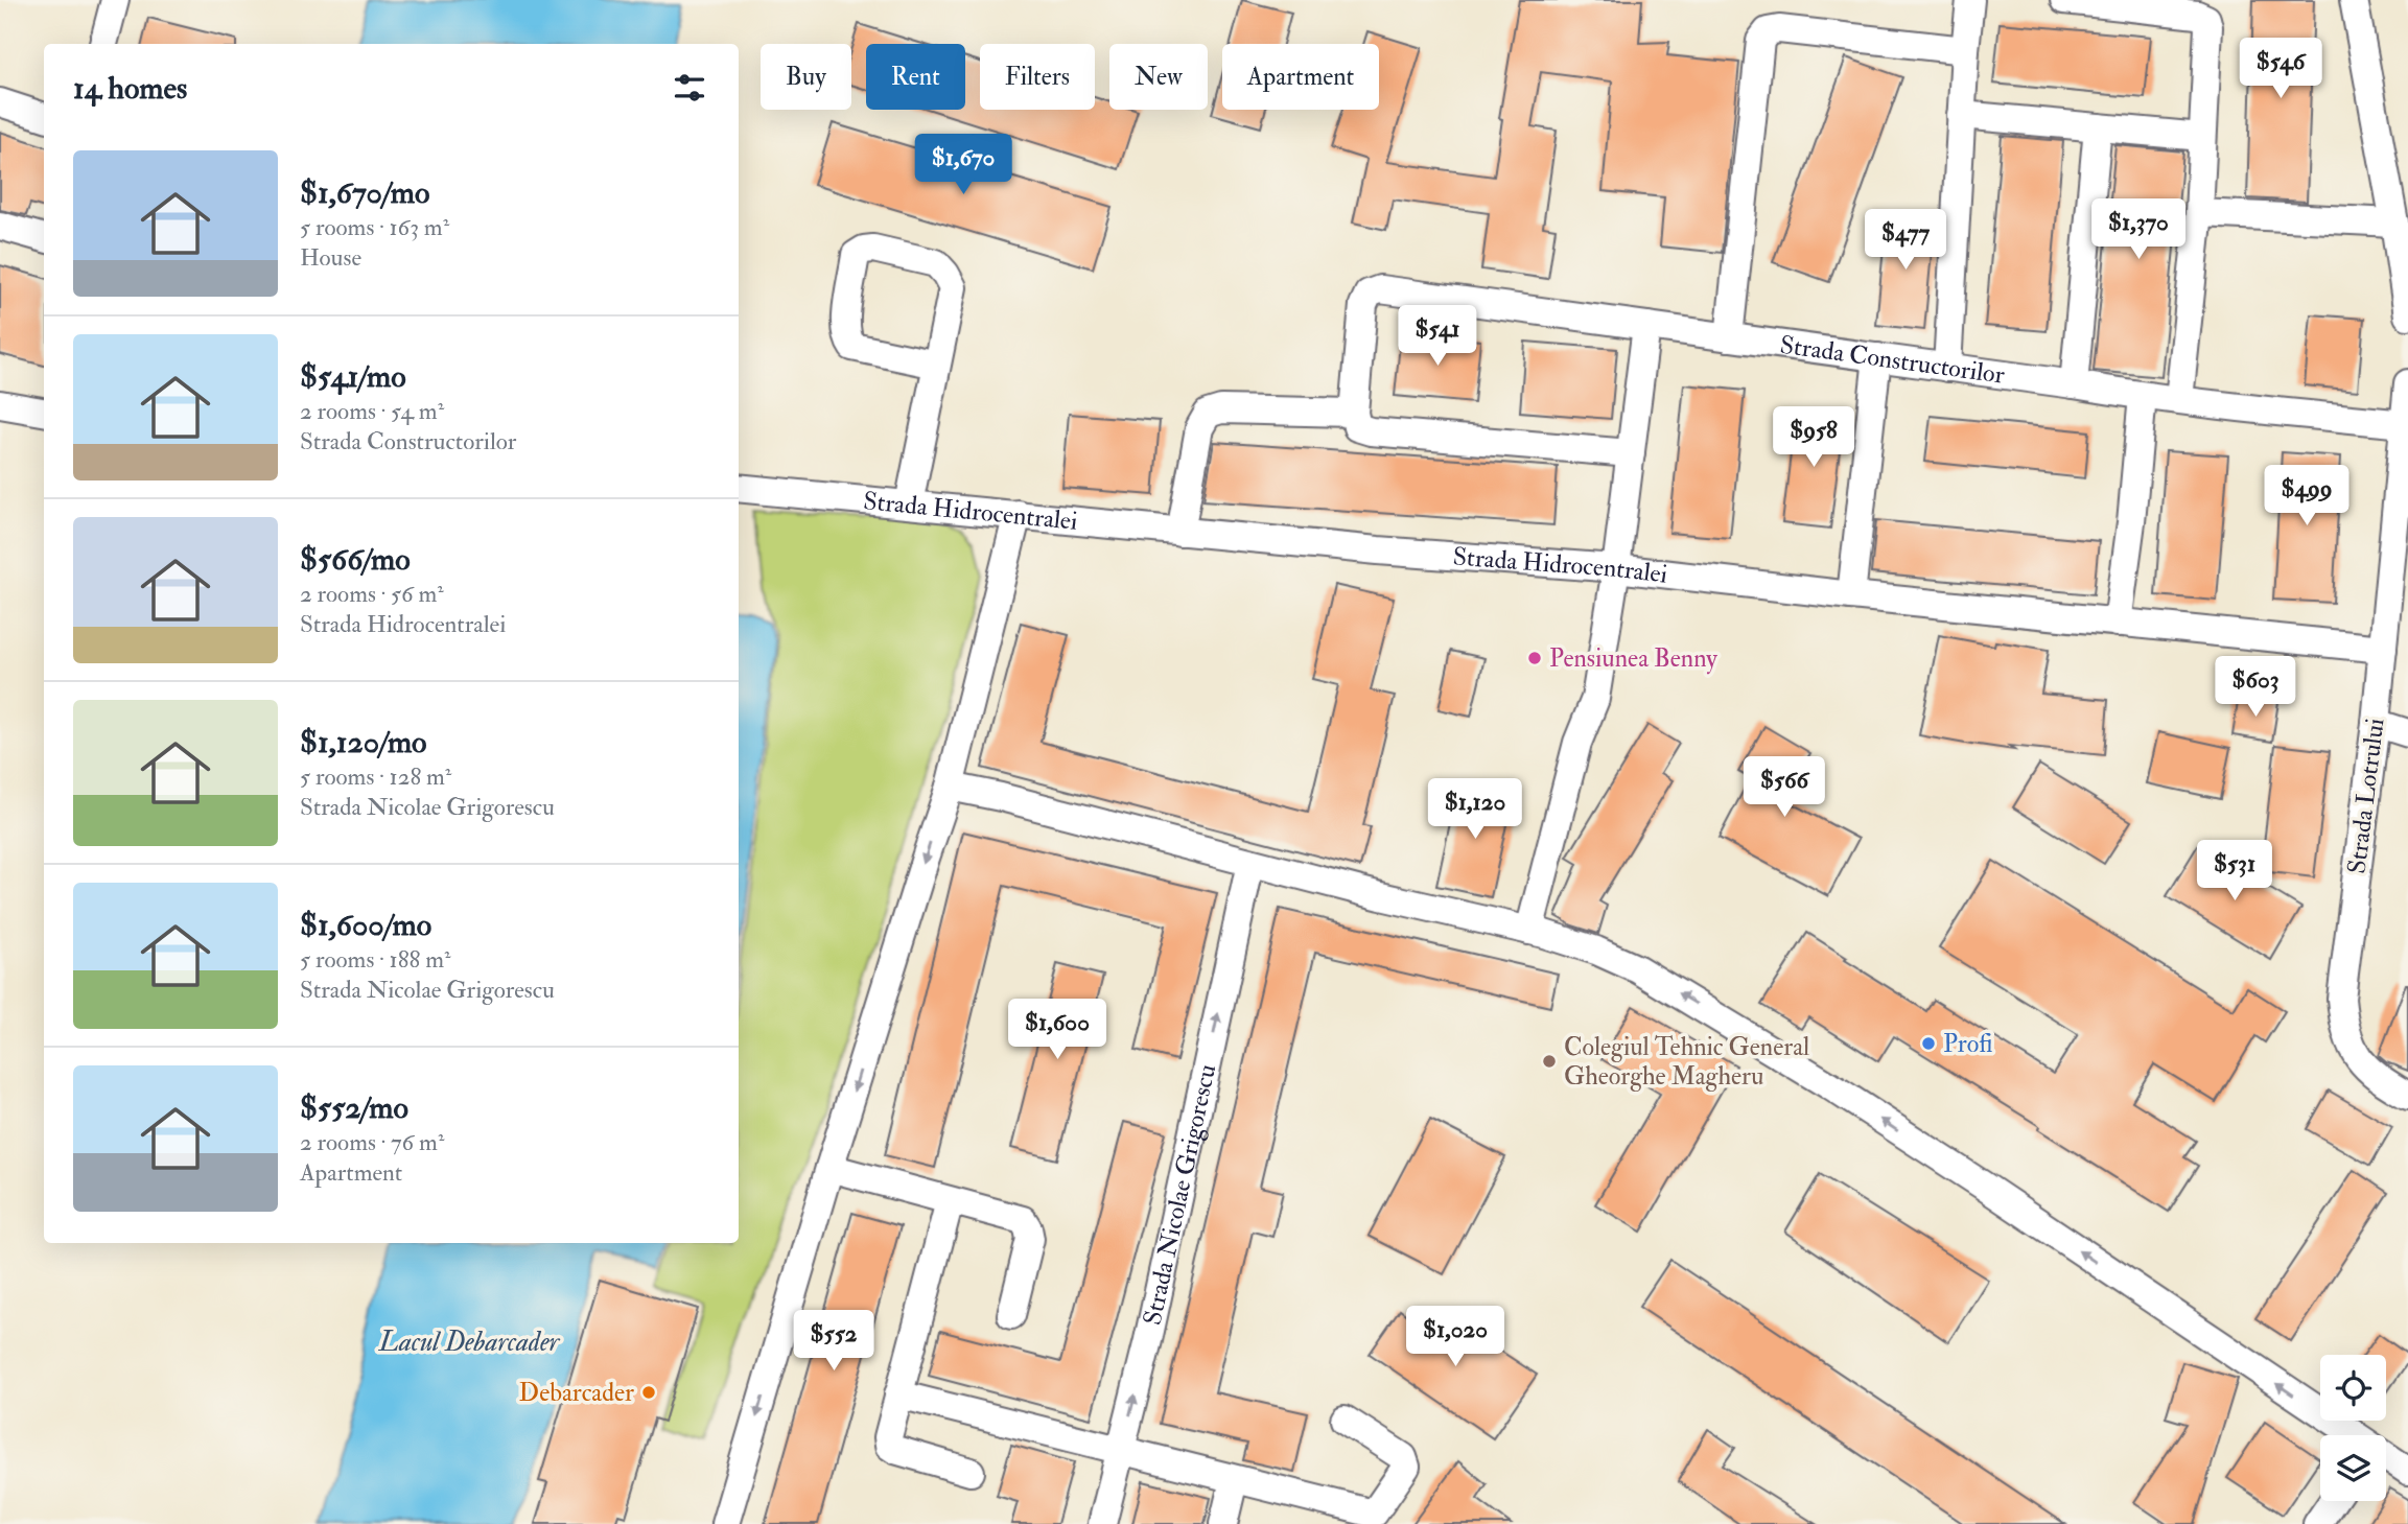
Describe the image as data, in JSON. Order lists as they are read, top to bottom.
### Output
{
  "streets": {
    "street": [
      "Strada Constructorilor",
      "Strada Hidrocentralei",
      "Strada Lotrului",
      "Strada Nicolae Grigorescu"
    ]
  },
  "crossings": [
    ["Strada Constructorilor", "Strada Lotrului"],
    ["Strada Hidrocentralei", "Strada Lotrului"]
  ],
  "water": ["Lacul Debarcader"],
  "places": [
    "Pensiunea Benny",
    "Profi",
    "Colegiul Tehnic General Gheorghe Magheru",
    "Debarcader"
  ],
  "page": {
    "price": [
      "$546",
      "$1,670",
      "$1,370",
      "$477",
      "$541",
      "$958",
      "$499",
      "$603",
      "$566",
      "$1,120",
      "$531",
      "$1,600",
      "$1,020",
      "$552"
    ],
    "chip": [
      "Buy",
      "Rent",
      "Filters",
      "New",
      "Apartment"
    ],
    "heading": "14 homes",
    "list": [
      {
        "name": "$1,670/mo",
        "note": "5 rooms · 163 m² · House"
      },
      {
        "name": "$541/mo",
        "note": "2 rooms · 54 m² · Strada Constructorilor"
      },
      {
        "name": "$566/mo",
        "note": "2 rooms · 56 m² · Strada Hidrocentralei"
      },
      {
        "name": "$1,120/mo",
        "note": "5 rooms · 128 m² · Strada Nicolae Grigorescu"
      },
      {
        "name": "$1,600/mo",
        "note": "5 rooms · 188 m² · Strada Nicolae Grigorescu"
      },
      {
        "name": "$552/mo",
        "note": "2 rooms · 76 m² · Apartment"
      }
    ]
  }
}
